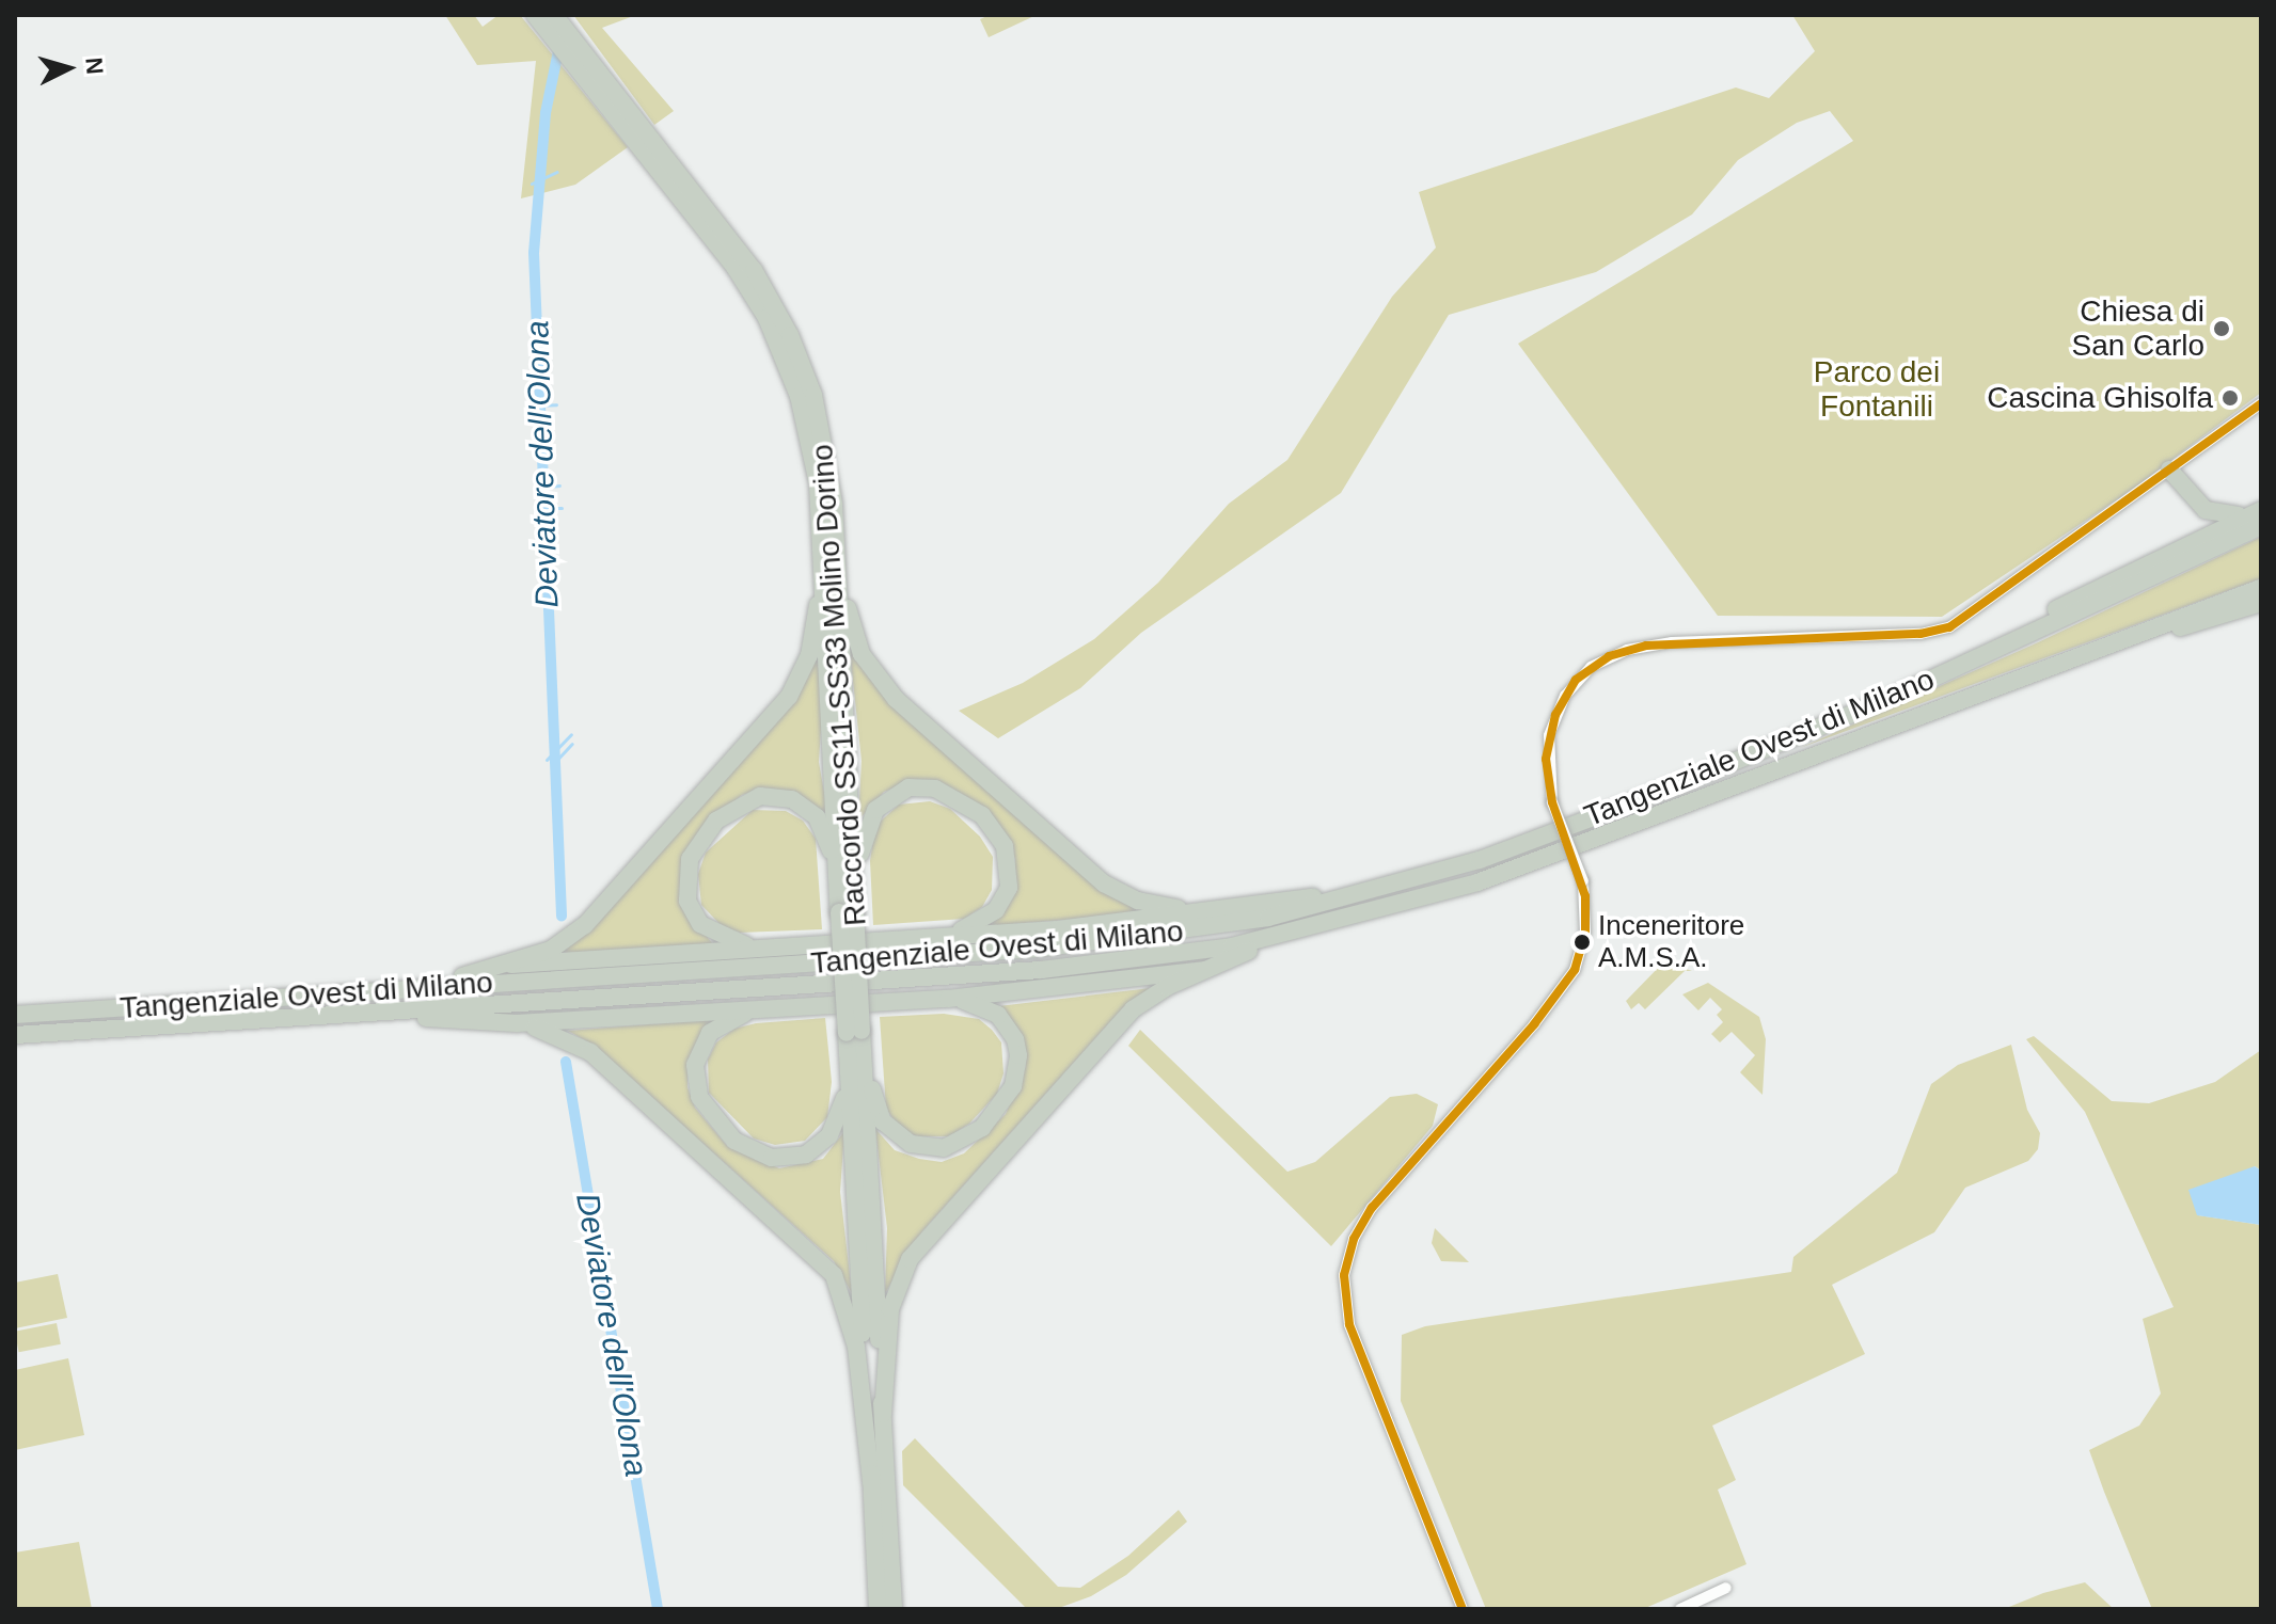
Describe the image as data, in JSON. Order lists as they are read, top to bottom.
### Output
{
  "streets": {
    "highway": ["Raccordo SS11-SS33 Molino Dorino", "Tangenziale Ovest di Milano"]
  },
  "water": ["Deviatore dell'Olona"],
  "parks": ["Parco dei Fontanili"],
  "places": ["Chiesa di San Carlo", "Cascina Ghisolfa", "Inceneritore A.M.S.A."],
  "north": "right"
}
